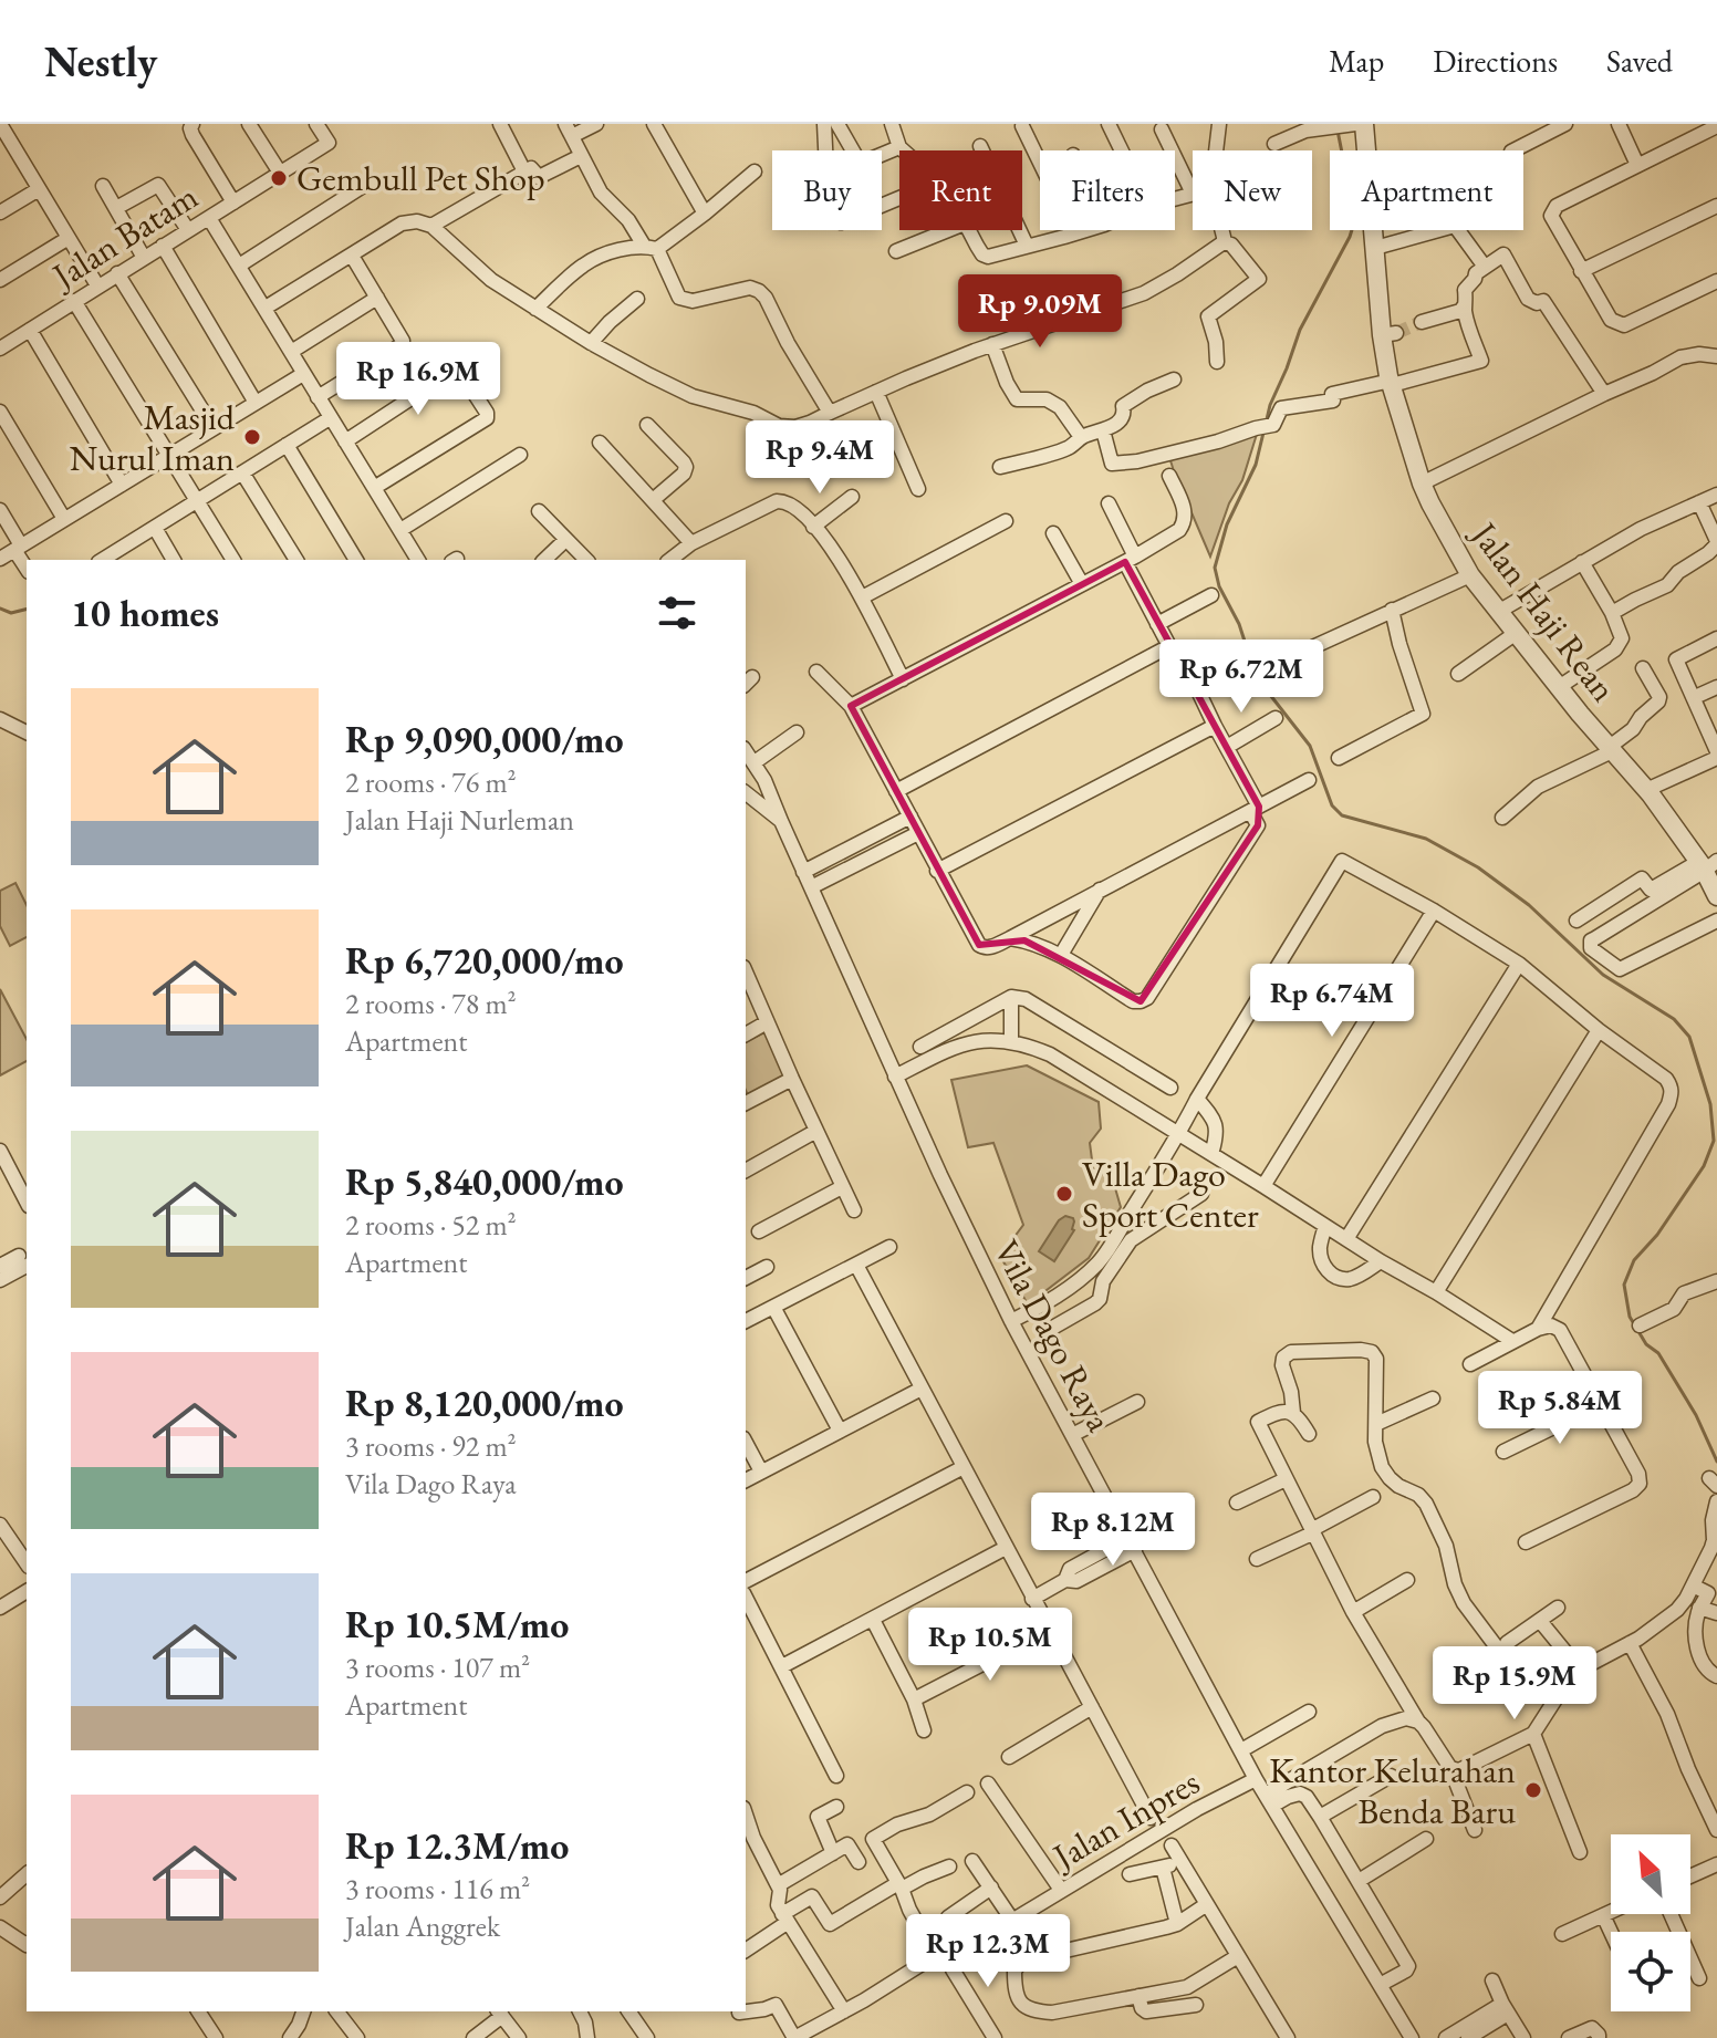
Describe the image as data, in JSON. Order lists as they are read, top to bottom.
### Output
{
  "streets": {
    "street": [
      "Jalan Batam",
      "Jalan Haji Rean",
      "Vila Dago Raya",
      "Jalan Inpres"
    ]
  },
  "crossings": [
    ["Vila Dago Raya", "Jalan Inpres"]
  ],
  "places": [
    "Gembull Pet Shop",
    "Masjid Nurul Iman",
    "Villa Dago Sport Center",
    "Kantor Kelurahan Benda Baru"
  ],
  "north": "top left",
  "page": {
    "header": "Nestly",
    "nav": ["Map", "Directions", "Saved"],
    "chip": [
      "Buy",
      "Rent",
      "Filters",
      "New",
      "Apartment"
    ],
    "price": [
      "Rp 9.09M",
      "Rp 16.9M",
      "Rp 9.4M",
      "Rp 6.72M",
      "Rp 6.74M",
      "Rp 5.84M",
      "Rp 8.12M",
      "Rp 10.5M",
      "Rp 15.9M",
      "Rp 12.3M"
    ],
    "heading": "10 homes",
    "list": [
      {
        "name": "Rp 9,090,000/mo",
        "note": "2 rooms · 76 m² · Jalan Haji Nurleman"
      },
      {
        "name": "Rp 6,720,000/mo",
        "note": "2 rooms · 78 m² · Apartment"
      },
      {
        "name": "Rp 5,840,000/mo",
        "note": "2 rooms · 52 m² · Apartment"
      },
      {
        "name": "Rp 8,120,000/mo",
        "note": "3 rooms · 92 m² · Vila Dago Raya"
      },
      {
        "name": "Rp 10.5M/mo",
        "note": "3 rooms · 107 m² · Apartment"
      },
      {
        "name": "Rp 12.3M/mo",
        "note": "3 rooms · 116 m² · Jalan Anggrek"
      }
    ]
  }
}
